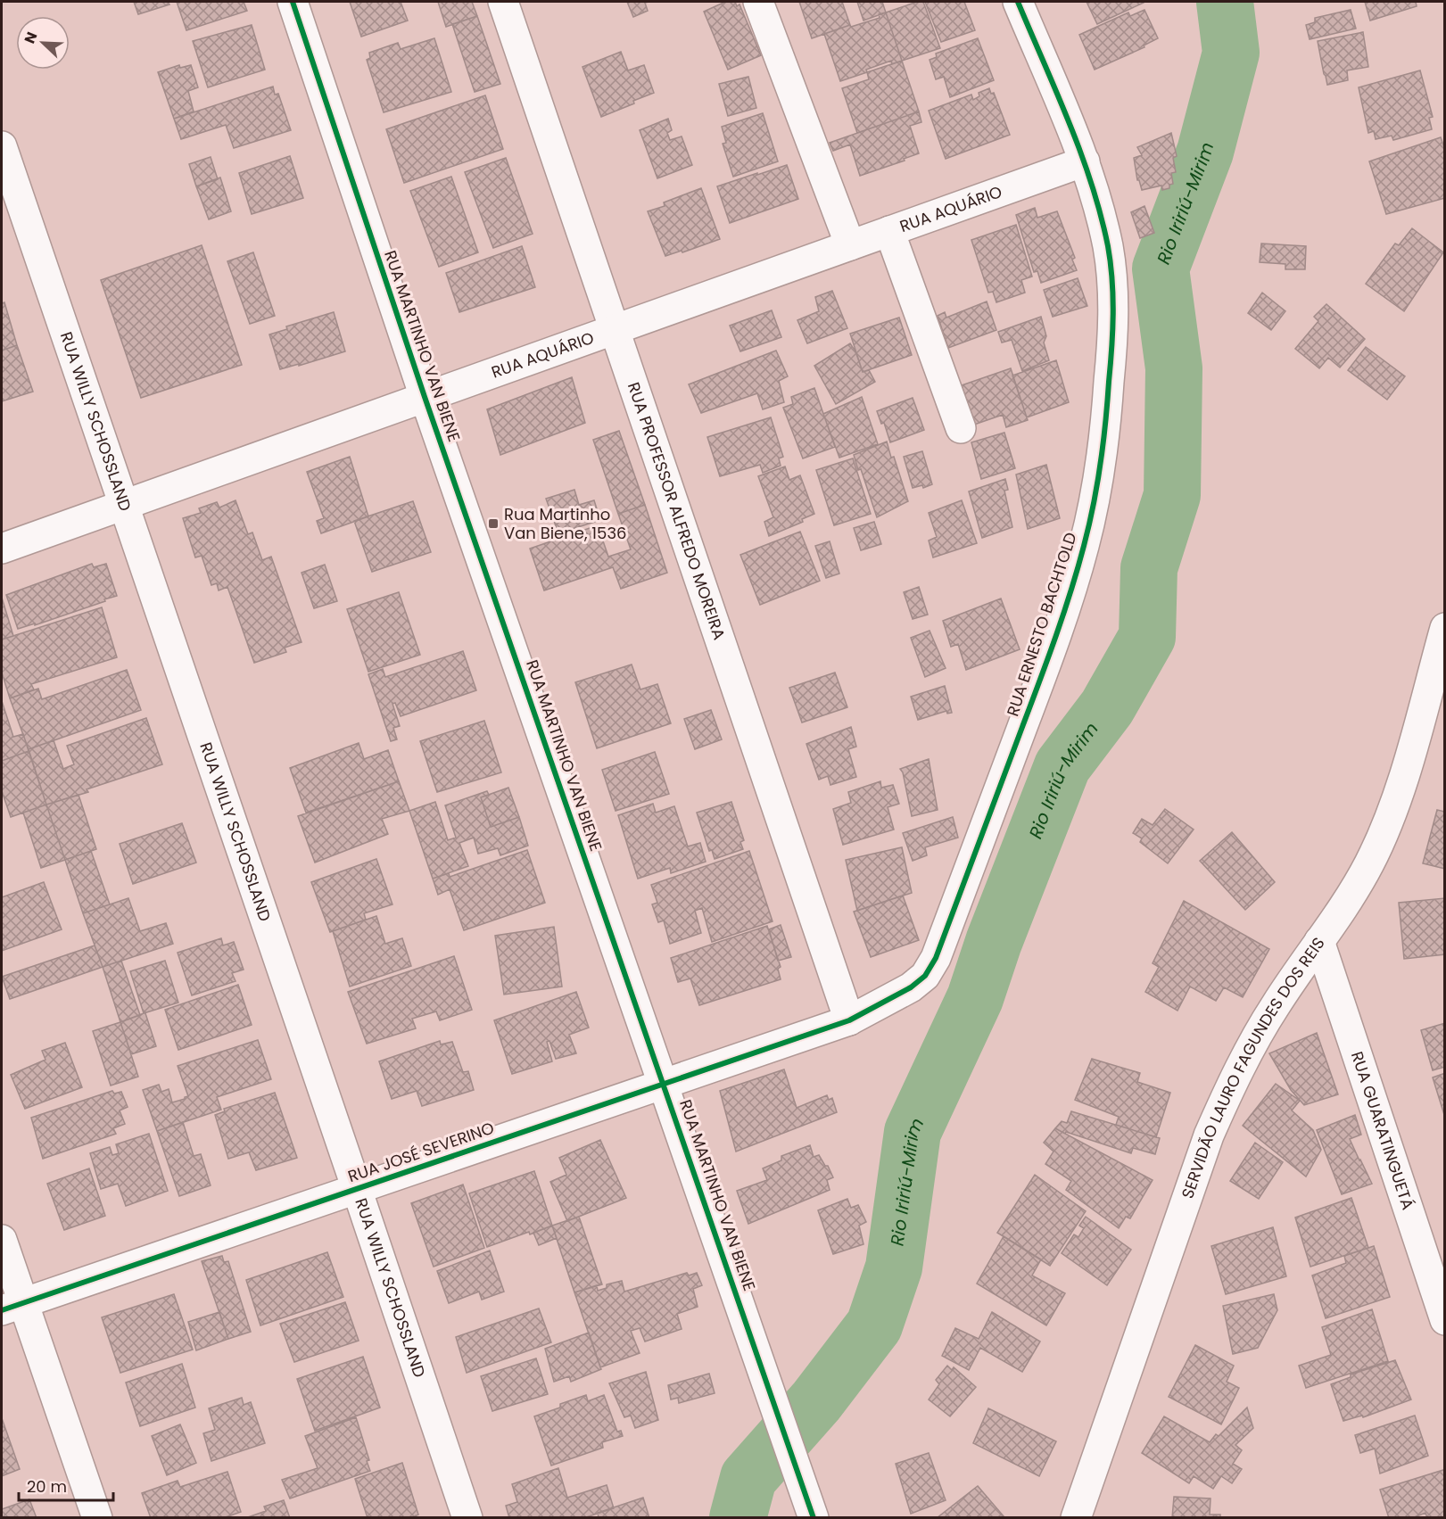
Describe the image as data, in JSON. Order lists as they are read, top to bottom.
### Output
{
  "streets": {
    "street": [
      "RUA AQUÁRIO",
      "RUA MARTINHO VAN BIENE",
      "RUA WILLY SCHOSSLAND",
      "RUA PROFESSOR ALFREDO MOREIRA",
      "RUA ERNESTO BACHTOLD",
      "SERVIDÃO LAURO FAGUNDES DOS REIS",
      "RUA GUARATINGUETÁ",
      "RUA JOSÉ SEVERINO"
    ]
  },
  "crossings": [
    ["RUA AQUÁRIO", "RUA MARTINHO VAN BIENE"],
    ["RUA AQUÁRIO", "RUA WILLY SCHOSSLAND"],
    ["RUA AQUÁRIO", "RUA PROFESSOR ALFREDO MOREIRA"],
    ["RUA AQUÁRIO", "RUA ERNESTO BACHTOLD"],
    ["RUA MARTINHO VAN BIENE", "RUA JOSÉ SEVERINO"],
    ["RUA WILLY SCHOSSLAND", "RUA JOSÉ SEVERINO"],
    ["RUA PROFESSOR ALFREDO MOREIRA", "RUA ERNESTO BACHTOLD"],
    ["RUA PROFESSOR ALFREDO MOREIRA", "RUA JOSÉ SEVERINO"],
    ["RUA ERNESTO BACHTOLD", "RUA JOSÉ SEVERINO"],
    ["SERVIDÃO LAURO FAGUNDES DOS REIS", "RUA GUARATINGUETÁ"]
  ],
  "water": ["Rio Iririú-Mirim"],
  "places": {
    "transit": ["Rua Martinho Van Biene, 1536"]
  },
  "scale_bar": "20 m",
  "north": "top left"
}
